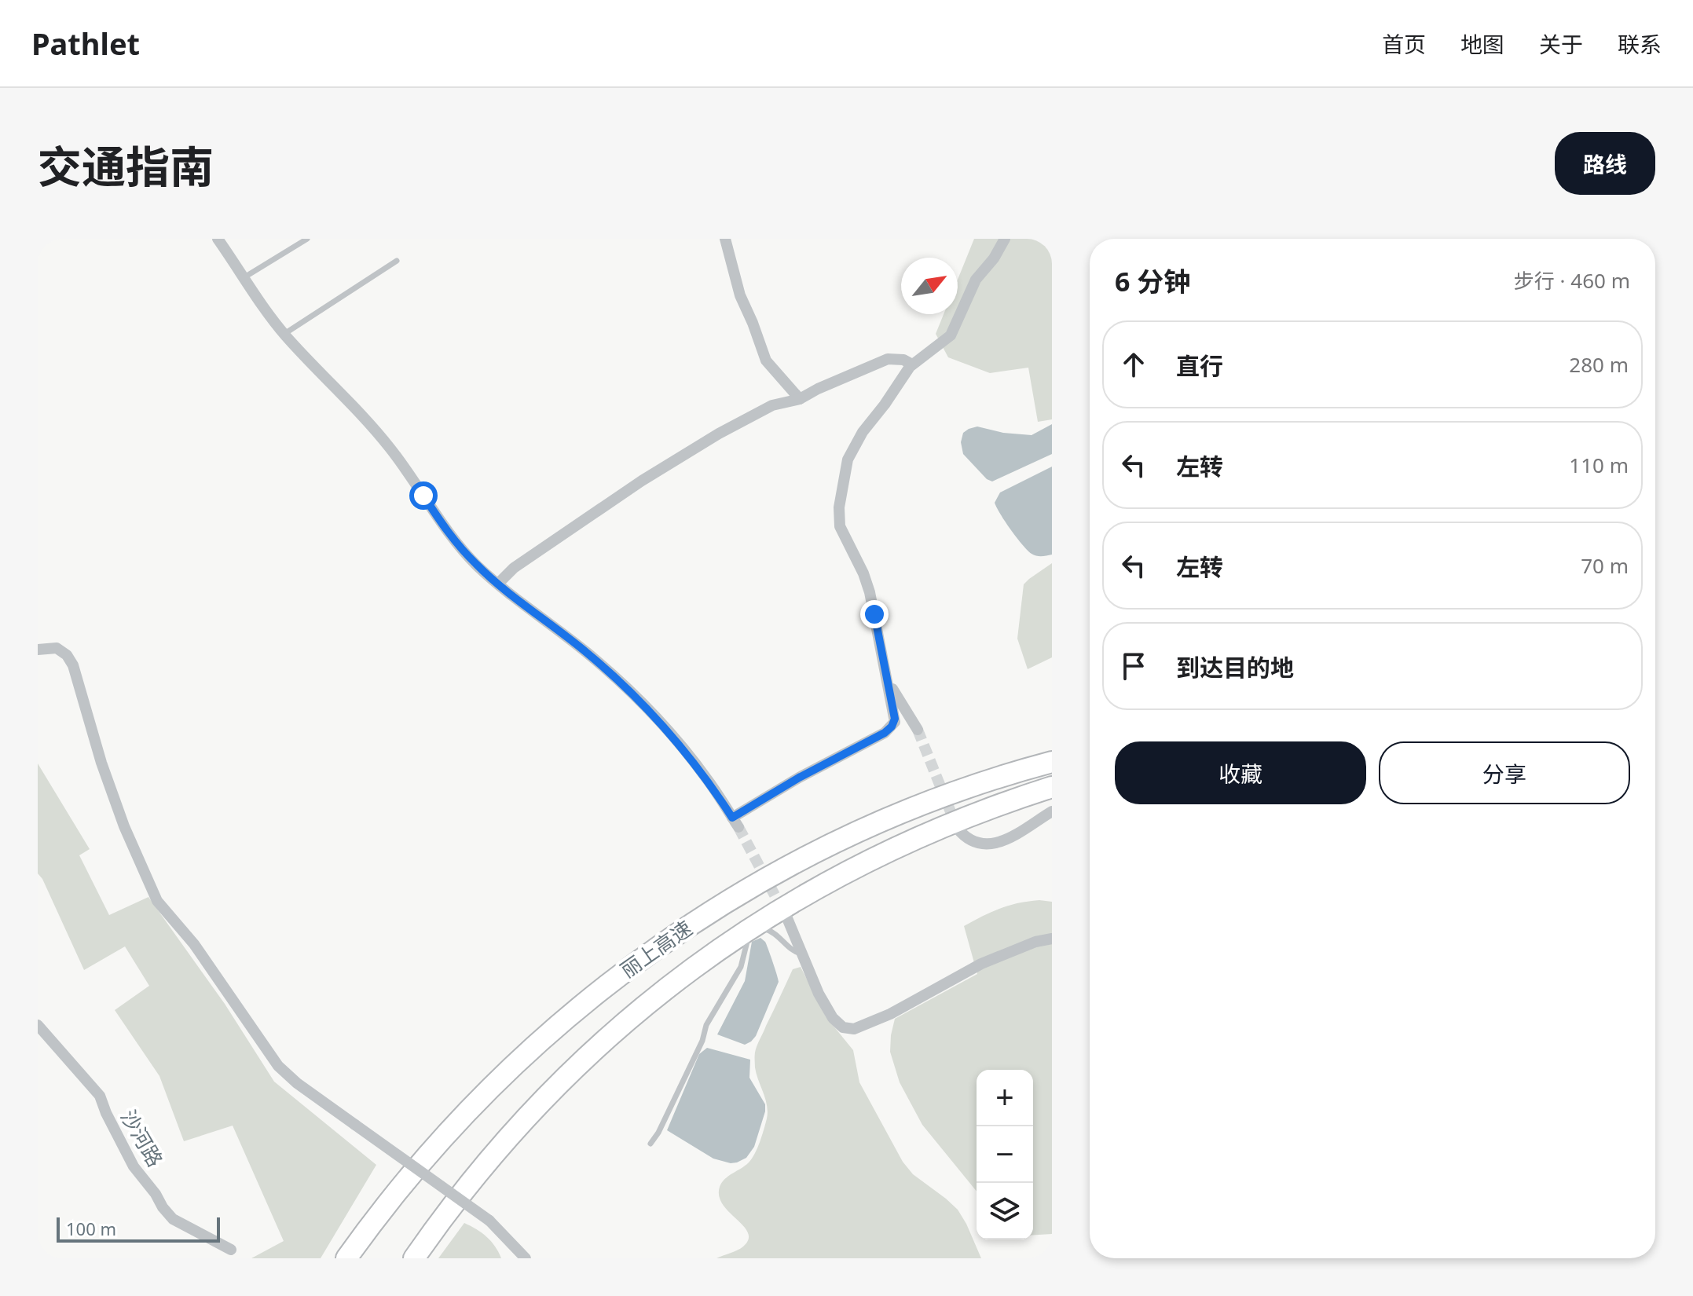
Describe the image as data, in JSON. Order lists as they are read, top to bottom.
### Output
{
  "streets": {
    "highway": ["丽上高速"],
    "street": ["沙河路"]
  },
  "scale_bar": "100 m",
  "north": "top right",
  "page": {
    "header": "Pathlet",
    "nav": [
      "首页",
      "地图",
      "关于",
      "联系"
    ],
    "title": "交通指南",
    "buttons": [
      "路线",
      ["收藏", "分享"]
    ],
    "heading": ["6 分钟", "步行 · 460 m"],
    "list": [
      ["直行", "280 m"],
      ["左转", "110 m"],
      ["左转", "70 m"],
      "到达目的地"
    ],
    "map_buttons": ["+", "−"],
    "scale": "100 m"
  }
}
